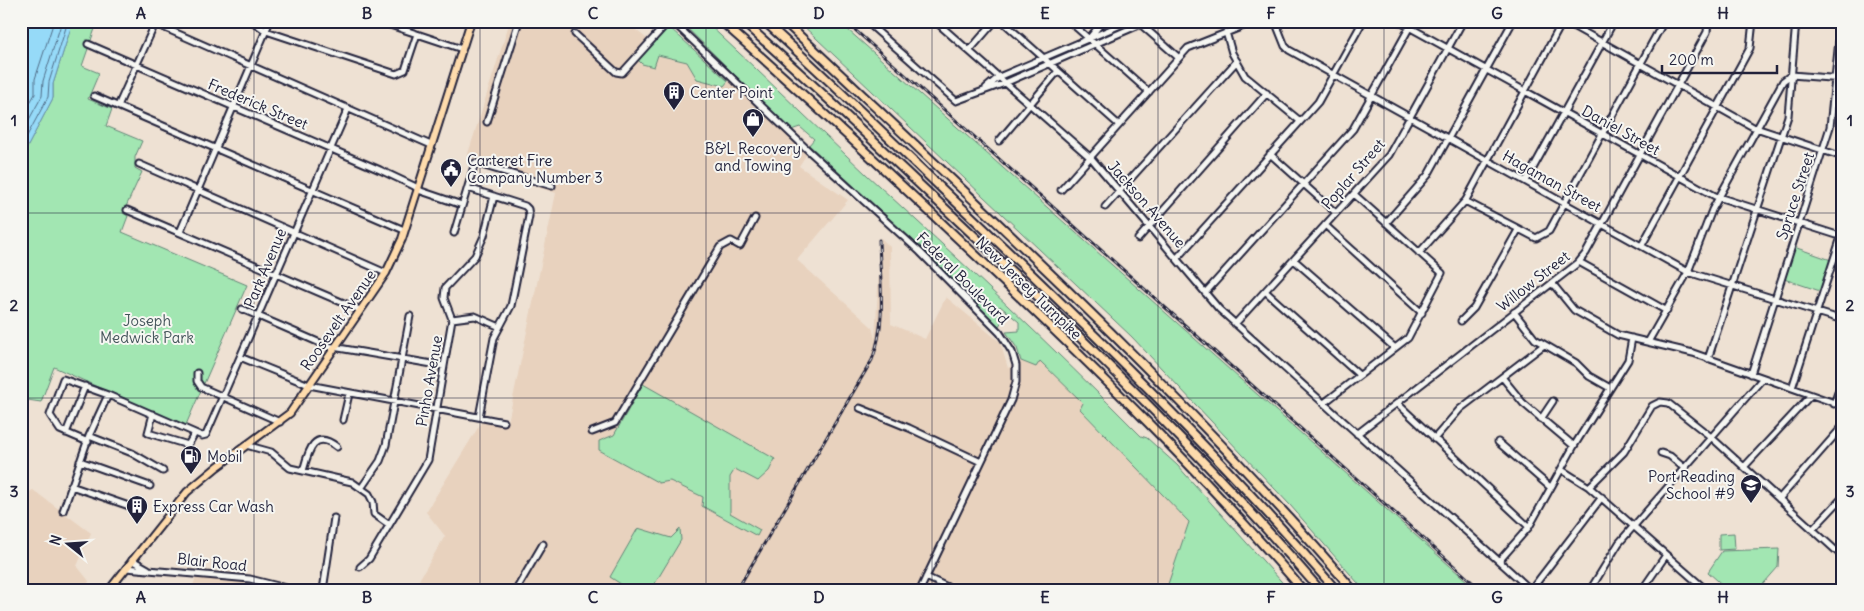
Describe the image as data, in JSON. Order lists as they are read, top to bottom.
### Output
{
  "streets": {
    "highway": ["New Jersey Turnpike"],
    "main road": ["Roosevelt Avenue"],
    "street": [
      "Frederick Street",
      "Daniel Street",
      "Poplar Street",
      "Hagaman Street",
      "Spruce Street",
      "Jackson Avenue",
      "Park Avenue",
      "Federal Boulevard",
      "Willow Street",
      "Pinho Avenue",
      "Blair Road"
    ]
  },
  "crossings": [
    ["Frederick Street", "Park Avenue"],
    ["Frederick Street", "Roosevelt Avenue"],
    ["Daniel Street", "Poplar Street"],
    ["Daniel Street", "Spruce Street"],
    ["Daniel Street", "Willow Street"],
    ["Poplar Street", "Hagaman Street"],
    ["Poplar Street", "Jackson Avenue"],
    ["Hagaman Street", "Spruce Street"],
    ["Hagaman Street", "Willow Street"],
    ["Jackson Avenue", "Willow Street"],
    ["Roosevelt Avenue", "Blair Road"]
  ],
  "parks": ["Joseph Medwick Park"],
  "places": {
    "building": ["Center Point", "Express Car Wash"],
    "shop": ["B&L Recovery and Towing"],
    "public building": ["Carteret Fire Company Number 3"],
    "fuel station": ["Mobil"],
    "school or university": ["Port Reading School #9"]
  },
  "scale_bar": "200 m",
  "north": "left",
  "grid": {
    "columns": [
      "A",
      "B",
      "C",
      "D",
      "E",
      "F",
      "G",
      "H"
    ],
    "rows": ["1", "2", "3"]
  }
}
